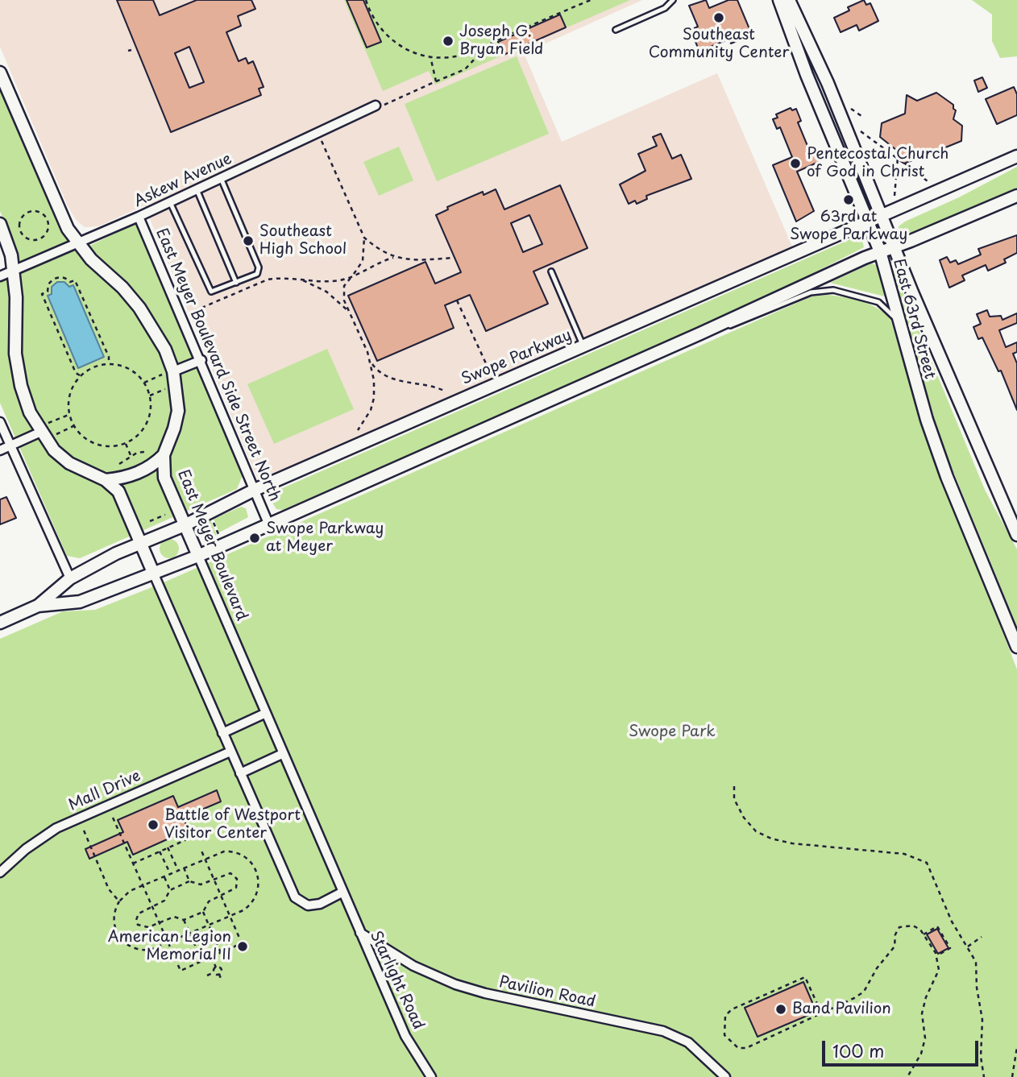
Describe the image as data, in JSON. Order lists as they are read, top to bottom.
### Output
{
  "streets": {
    "main road": ["East 63rd Street", "Swope Parkway", "East Meyer Boulevard"],
    "street": [
      "Askew Avenue",
      "East Meyer Boulevard Side Street North",
      "Mall Drive",
      "Starlight Road",
      "Pavilion Road"
    ]
  },
  "crossings": [
    ["Askew Avenue", "East Meyer Boulevard Side Street North"],
    ["Askew Avenue", "East Meyer Boulevard"],
    ["East 63rd Street", "Swope Parkway"],
    ["Swope Parkway", "East Meyer Boulevard Side Street North"],
    ["Swope Parkway", "East Meyer Boulevard"],
    ["East Meyer Boulevard", "Starlight Road"],
    ["Starlight Road", "Pavilion Road"]
  ],
  "parks": ["Swope Park"],
  "places": [
    "Southeast Community Center",
    "Joseph G. Bryan Field",
    "Pentecostal Church of God in Christ",
    "63rd at Swope Parkway",
    "Southeast High School",
    "Swope Parkway at Meyer",
    "Battle of Westport Visitor Center",
    "American Legion Memorial II",
    "Band Pavilion"
  ],
  "scale_bar": "100 m"
}
